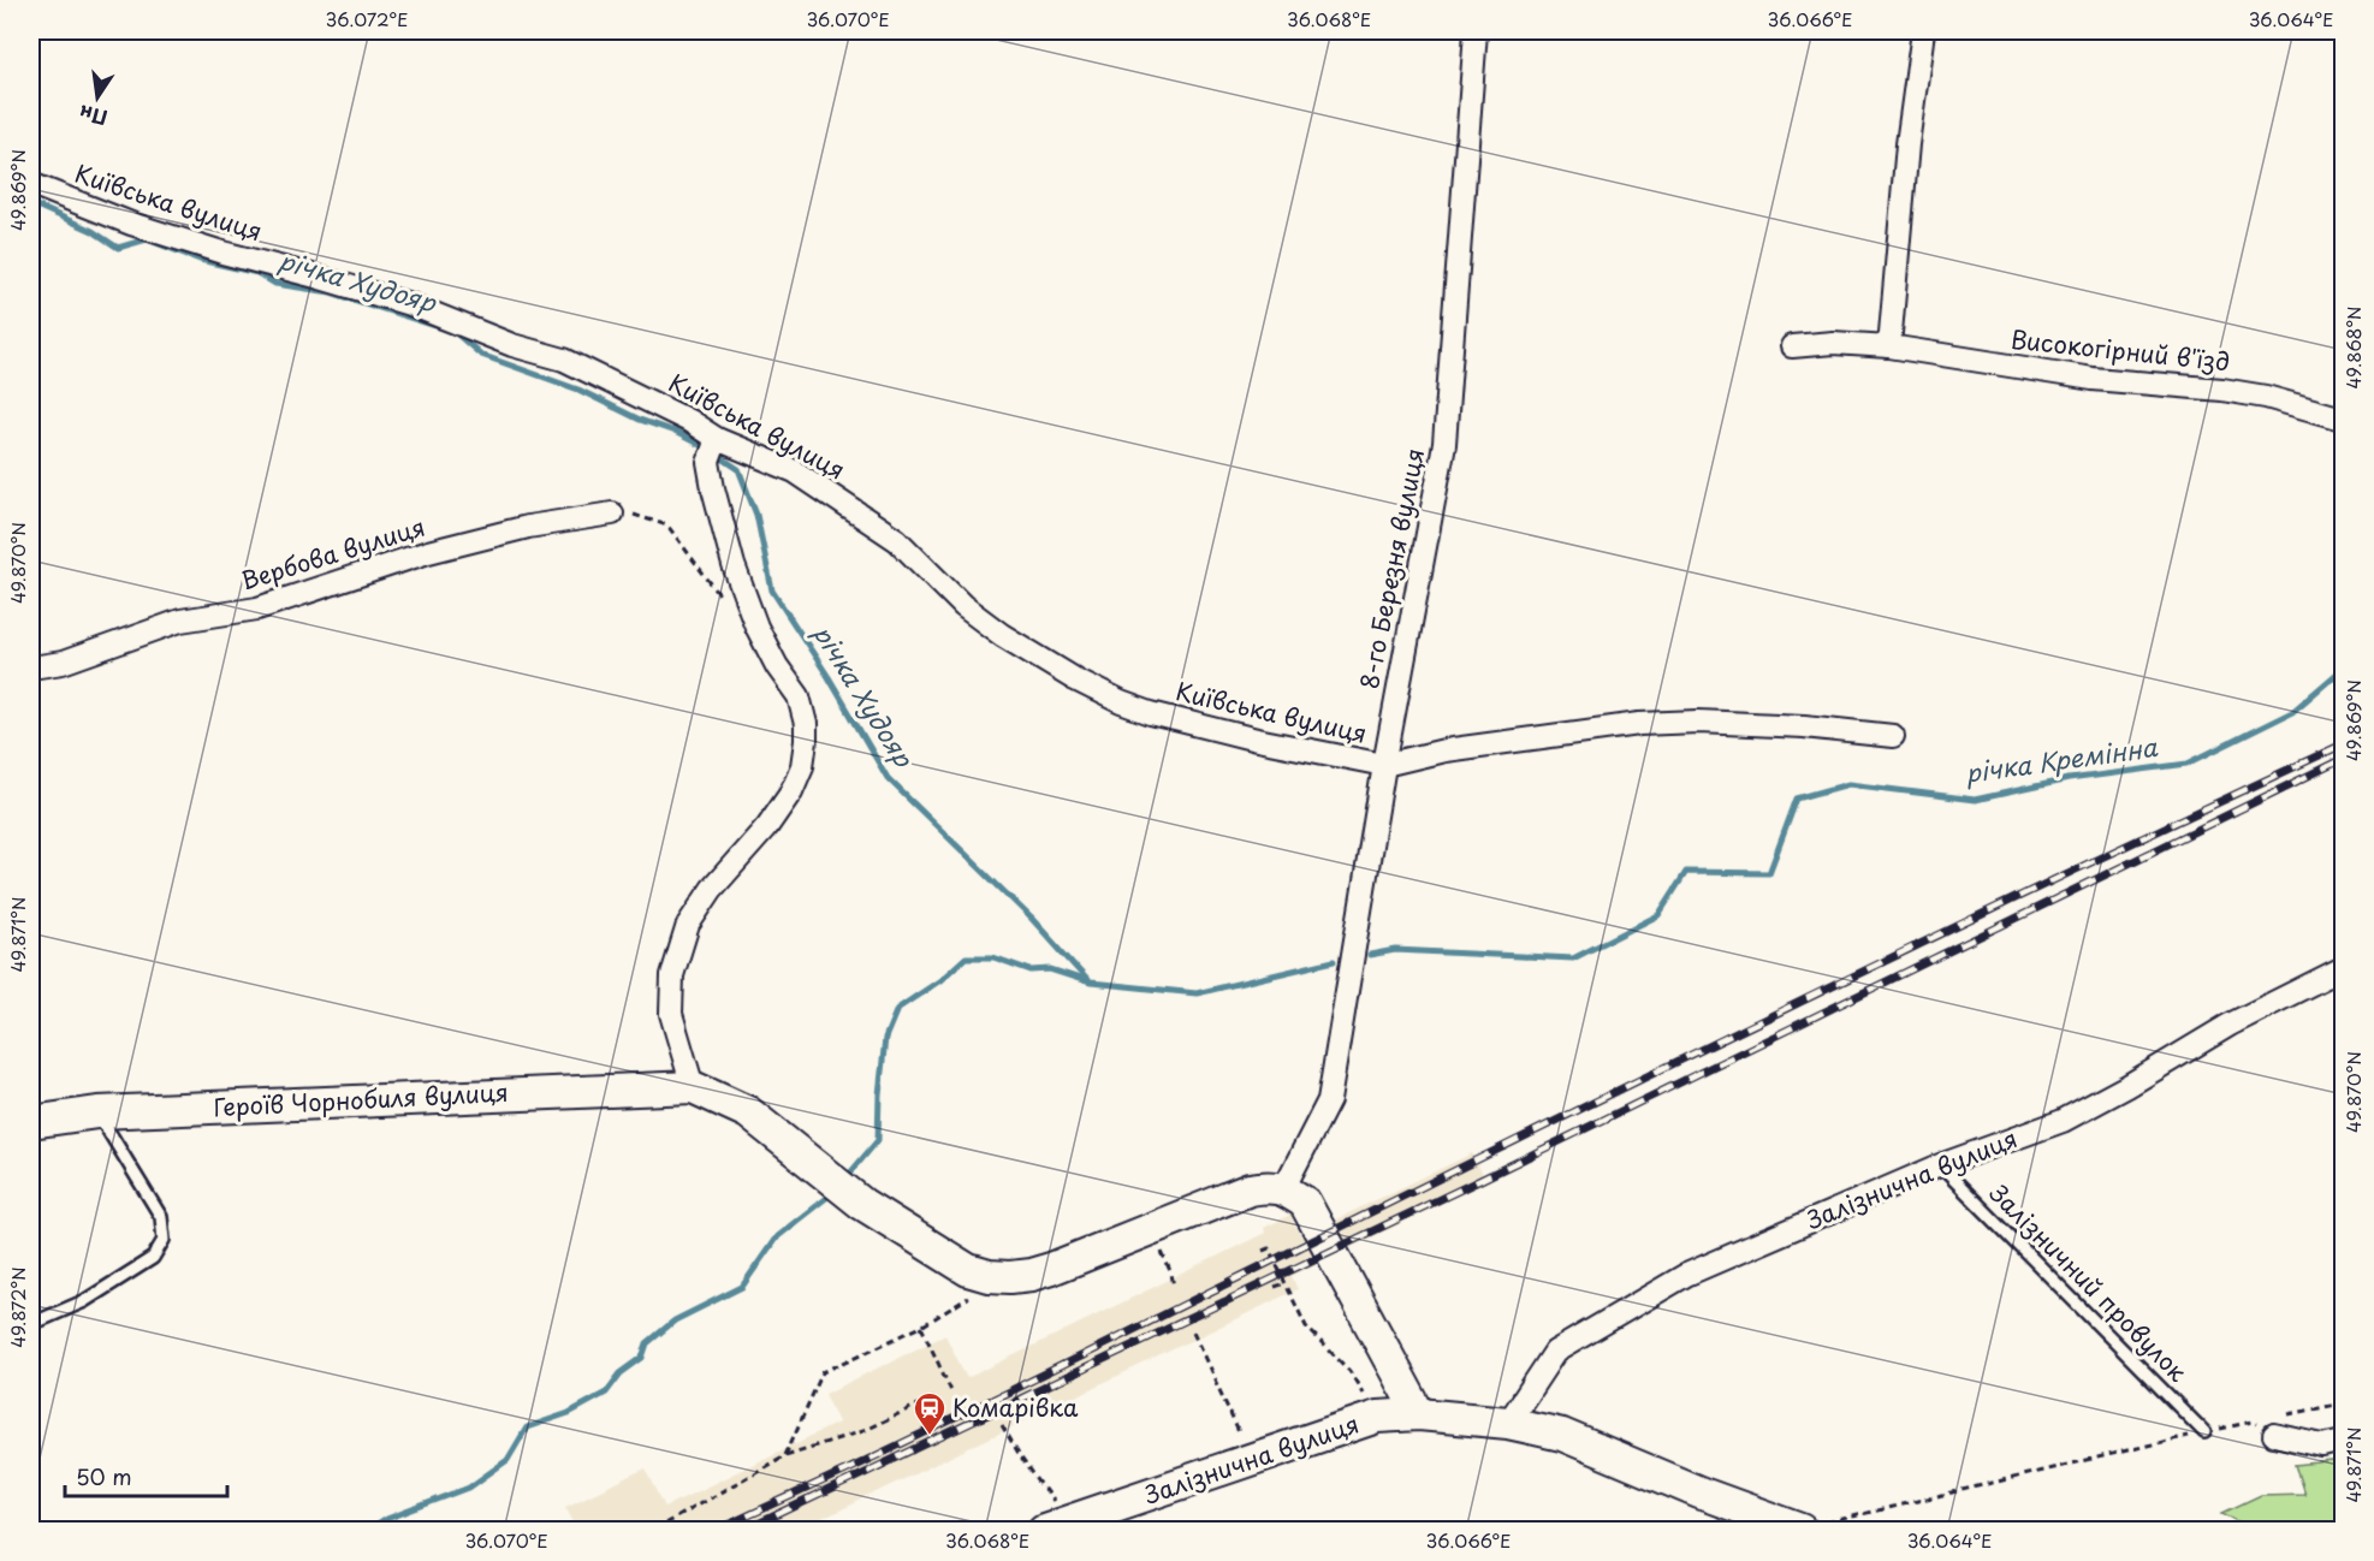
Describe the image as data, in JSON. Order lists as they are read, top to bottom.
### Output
{
  "streets": {
    "street": [
      "Київська вулиця",
      "Високогірний в'їзд",
      "Вербова вулиця",
      "8-го Березня вулиця",
      "Героїв Чорнобиля вулиця",
      "Залізнична вулиця"
    ],
    "lane": ["Залізничний провулок"]
  },
  "crossings": [
    ["Київська вулиця", "8-го Березня вулиця"],
    ["8-го Березня вулиця", "Героїв Чорнобиля вулиця"],
    ["Залізнична вулиця", "Залізничний провулок"]
  ],
  "water": ["річка Худояр", "річка Кремінна"],
  "places": {
    "station": ["Комарівка"]
  },
  "scale_bar": "50 m",
  "north": "bottom",
  "coordinates": [
    "36.072°E",
    "36.070°E",
    "36.068°E",
    "36.066°E",
    "36.064°E",
    "49.869°N",
    "49.868°N",
    "49.870°N",
    "49.871°N",
    "49.872°N"
  ]
}
